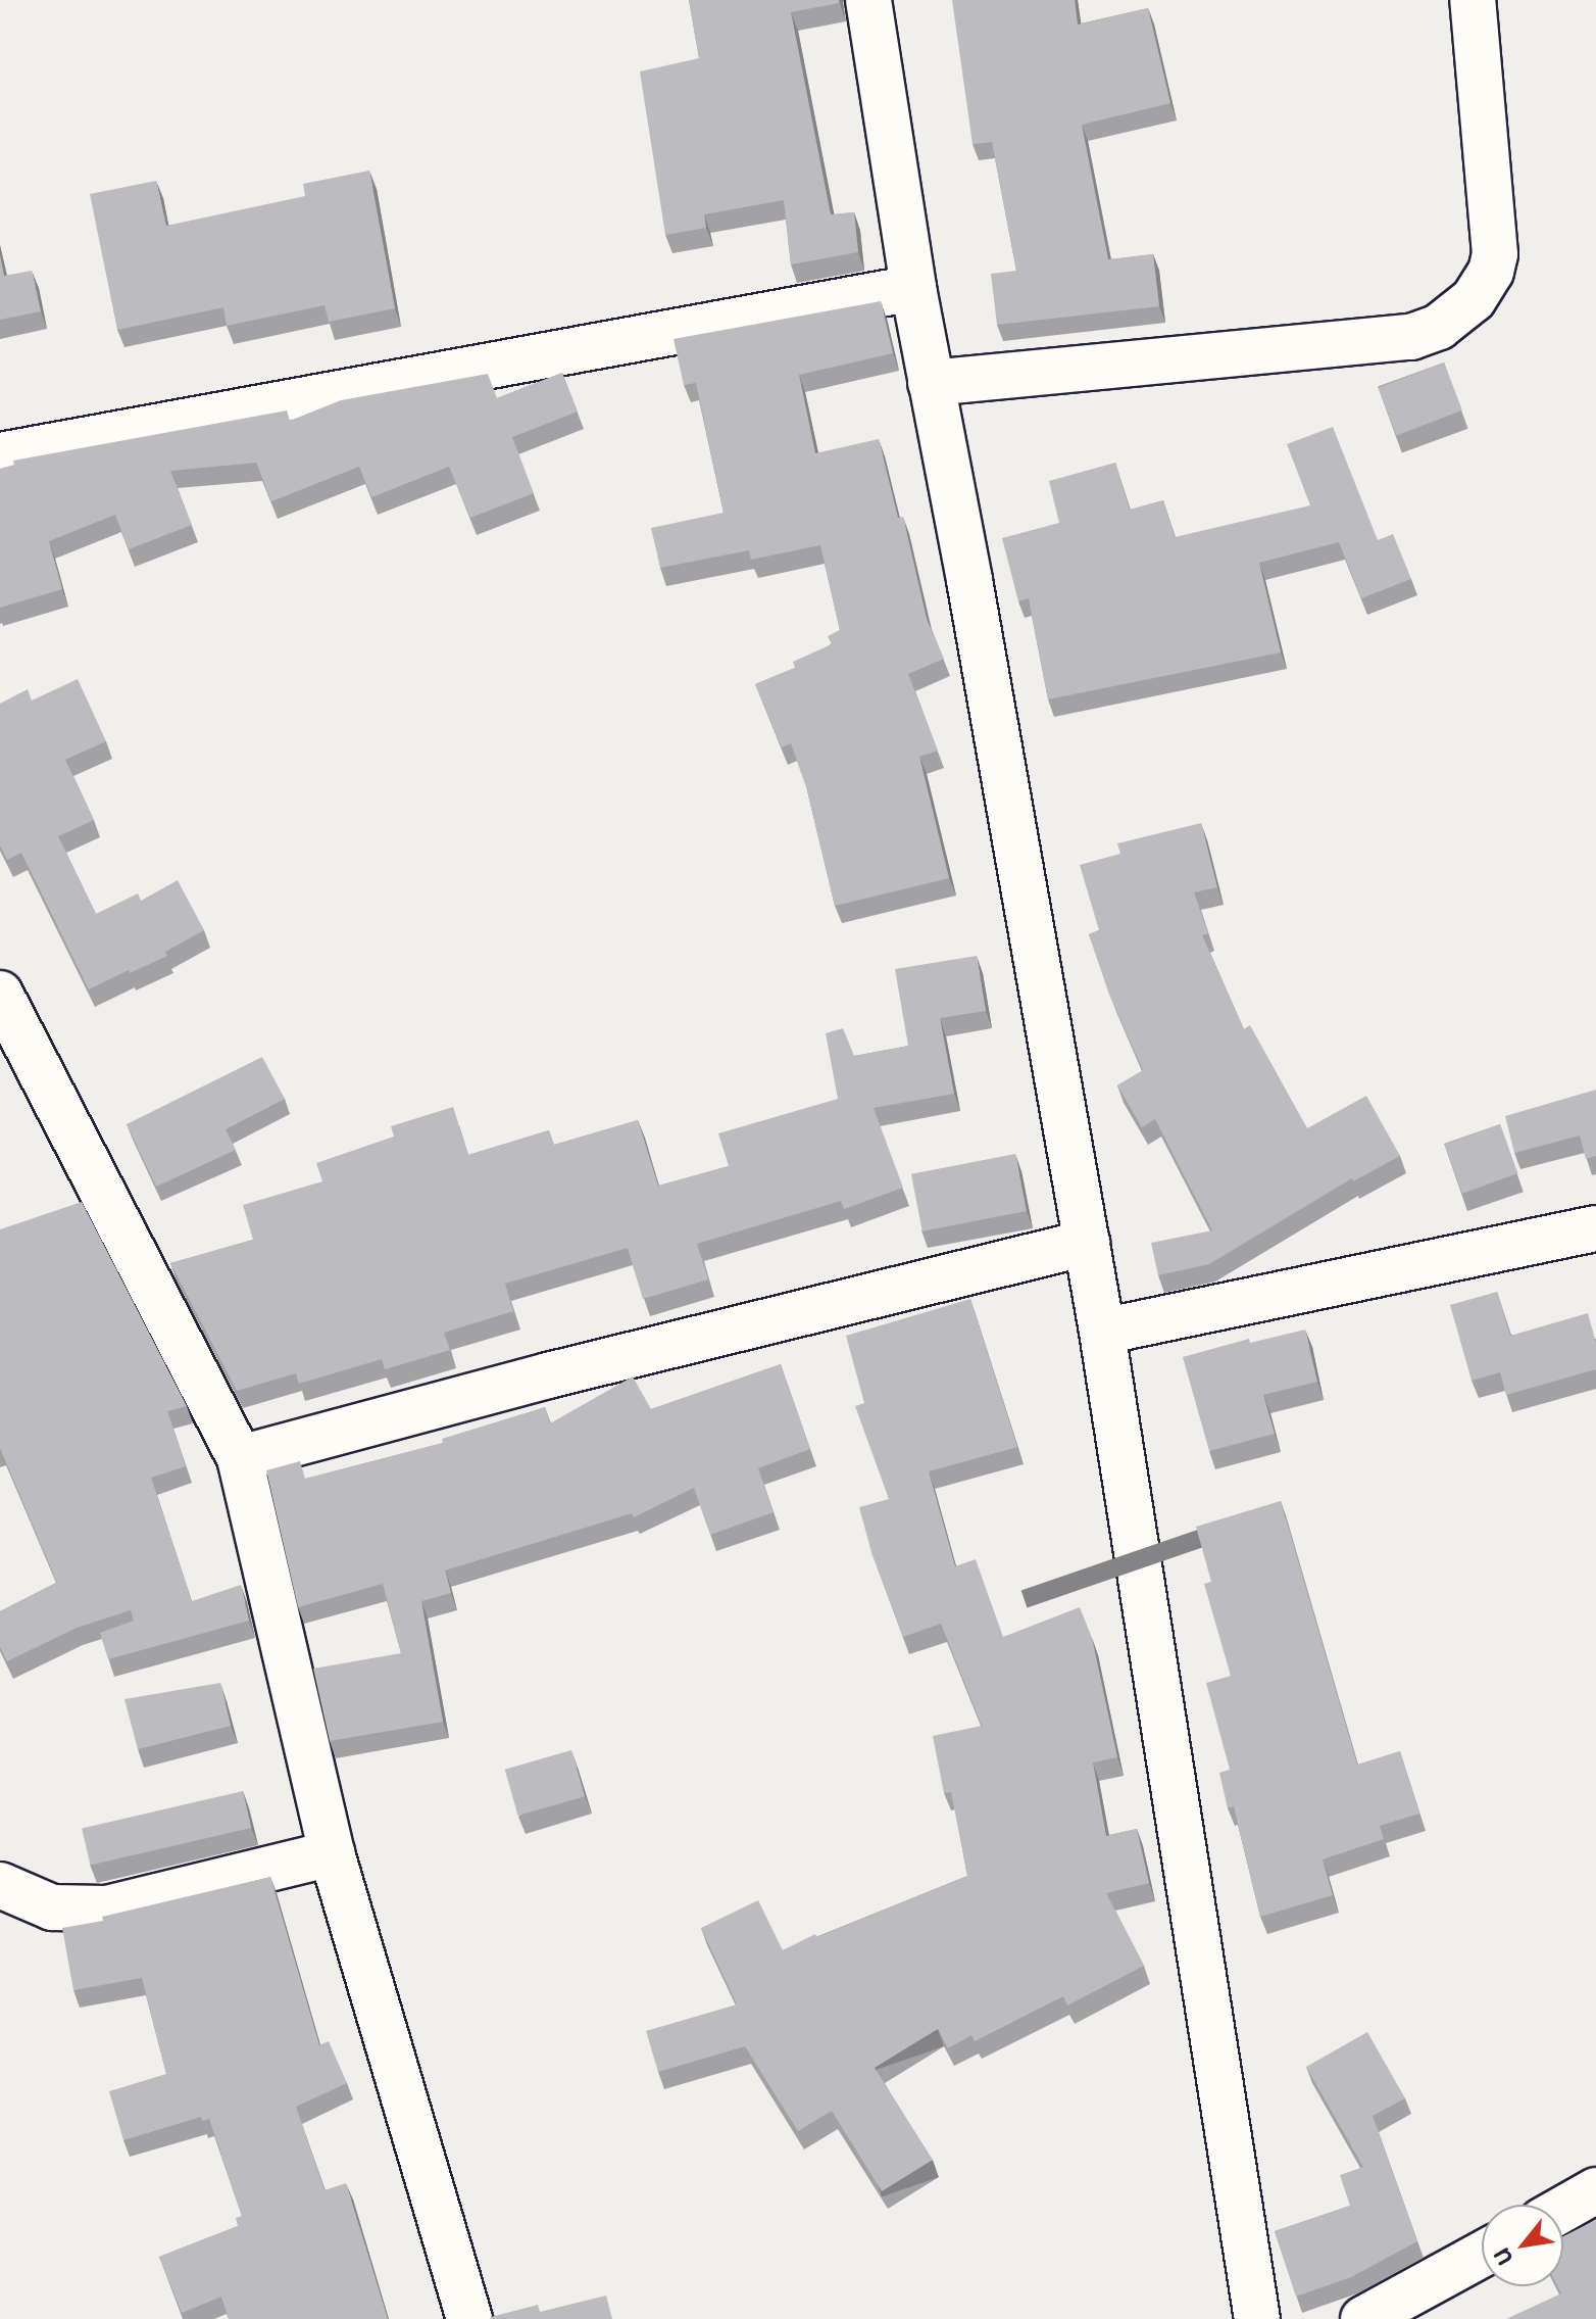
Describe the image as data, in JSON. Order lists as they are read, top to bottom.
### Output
{
  "north": "bottom left"
}
